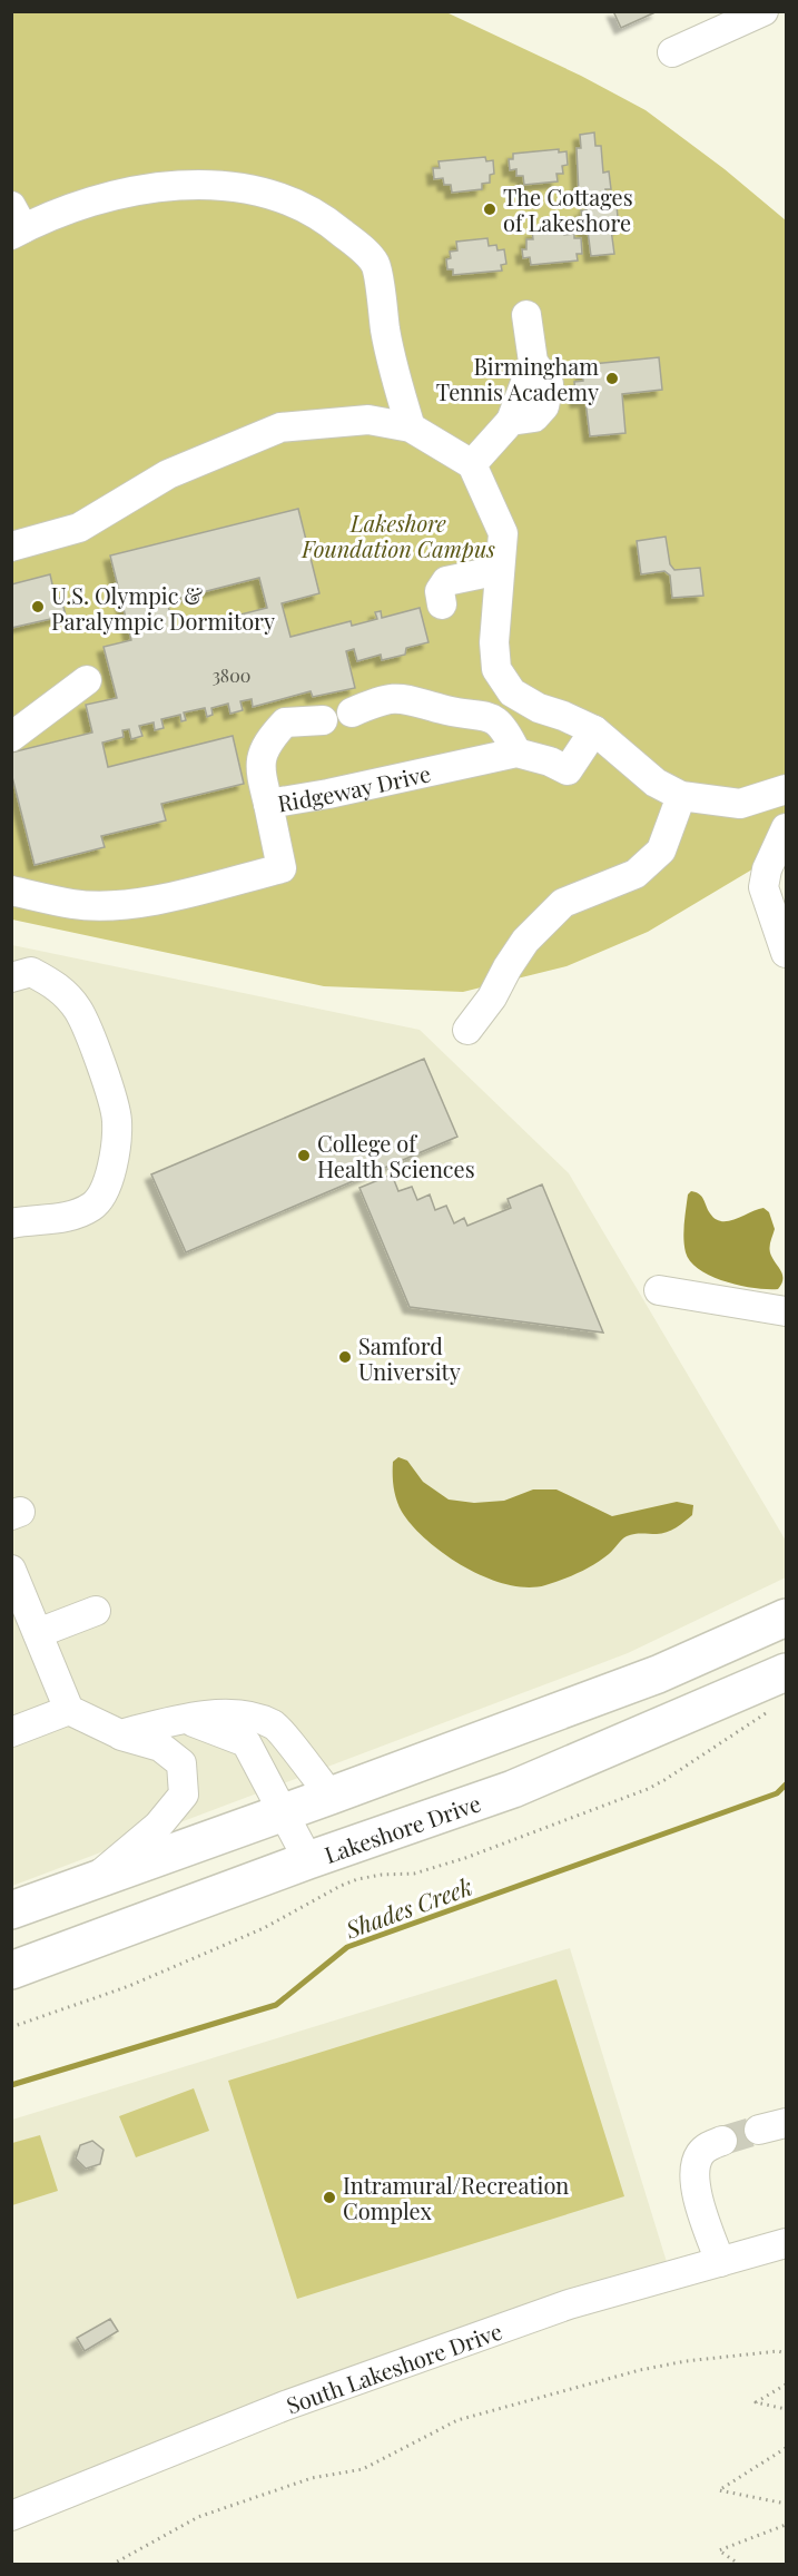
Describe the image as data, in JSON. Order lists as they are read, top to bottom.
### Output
{
  "streets": {
    "main road": ["Lakeshore Drive"],
    "street": ["Ridgeway Drive", "South Lakeshore Drive"]
  },
  "water": ["Shades Creek"],
  "parks": ["Lakeshore Foundation Campus"],
  "places": [
    "The Cottages of Lakeshore",
    "Birmingham Tennis Academy",
    "U.S. Olympic & Paralympic Dormitory",
    "College of Health Sciences",
    "Samford University",
    "Intramural/Recreation Complex"
  ],
  "house_numbers": ["3800"]
}
